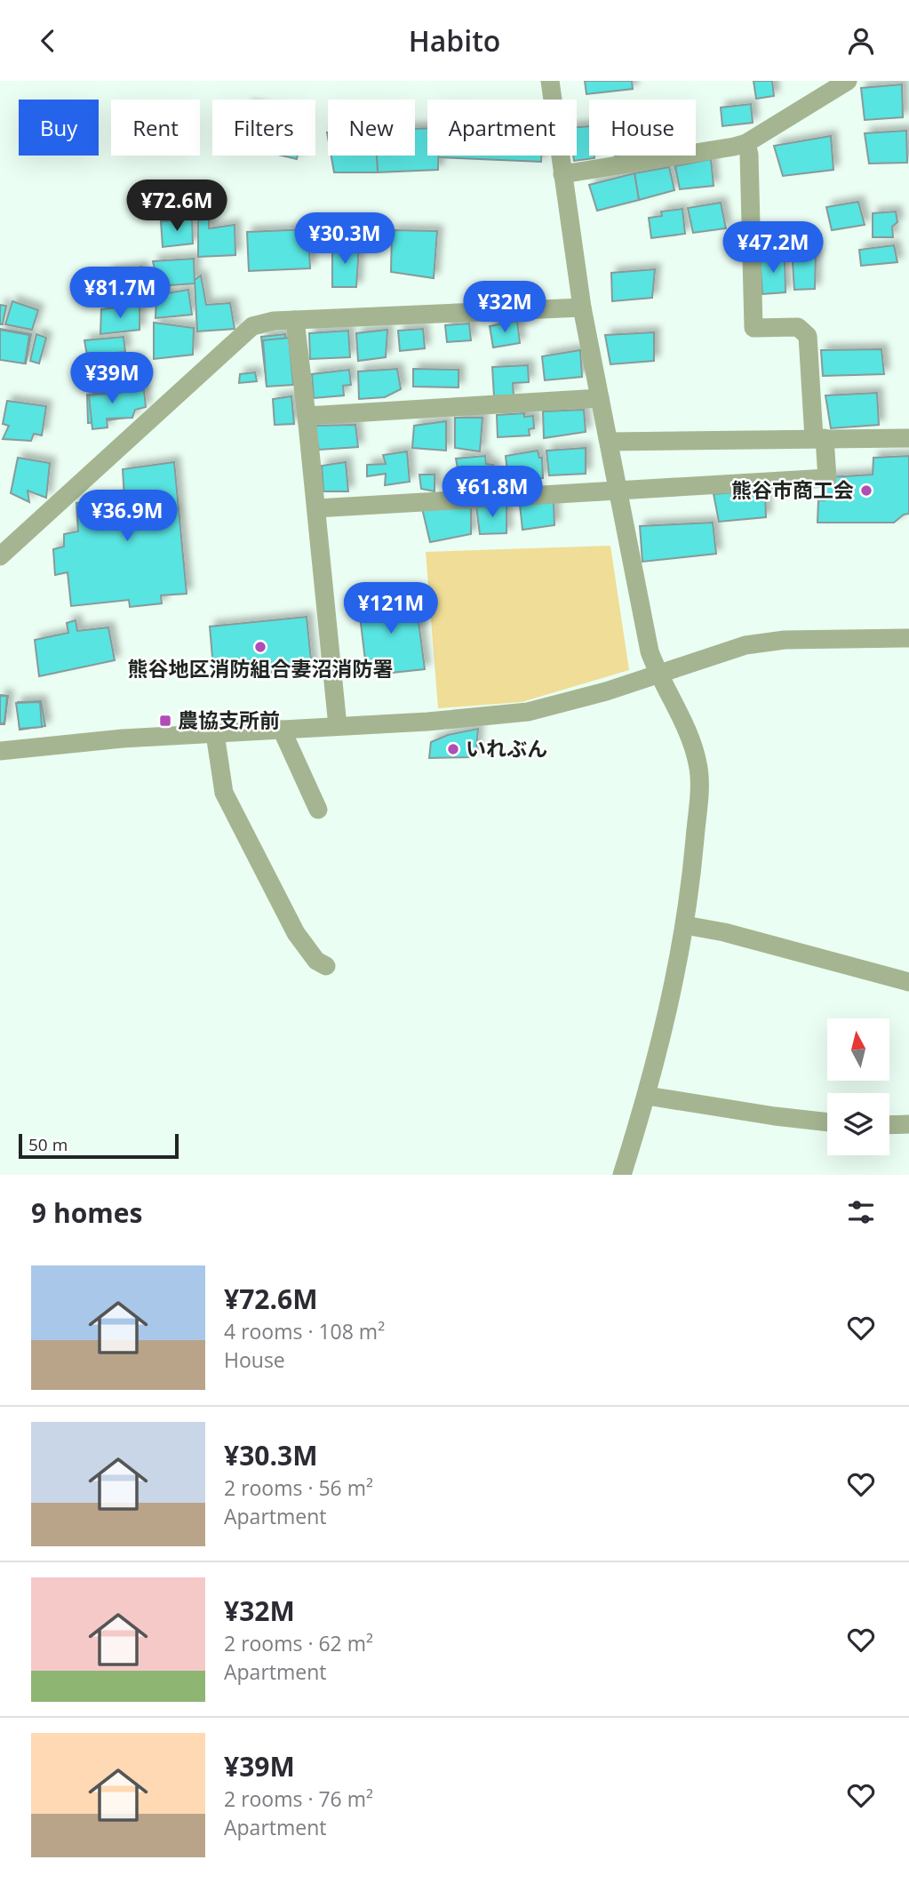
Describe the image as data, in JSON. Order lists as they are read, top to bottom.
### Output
{
  "places": {
    "other": ["熊谷市商工会", "熊谷地区消防組合妻沼消防署", "いれぶん"],
    "transit": ["農協支所前"]
  },
  "scale_bar": "50 m",
  "north": "top",
  "page": {
    "header": "Habito",
    "chip": [
      "Buy",
      "Rent",
      "Filters",
      "New",
      "Apartment",
      "House"
    ],
    "price": [
      "¥72.6M",
      "¥30.3M",
      "¥47.2M",
      "¥81.7M",
      "¥32M",
      "¥39M",
      "¥61.8M",
      "¥36.9M",
      "¥121M"
    ],
    "scale": "50 m",
    "heading": "9 homes",
    "list": [
      {
        "name": "¥72.6M",
        "note": "4 rooms · 108 m² · House"
      },
      {
        "name": "¥30.3M",
        "note": "2 rooms · 56 m² · Apartment"
      },
      {
        "name": "¥32M",
        "note": "2 rooms · 62 m² · Apartment"
      },
      {
        "name": "¥39M",
        "note": "2 rooms · 76 m² · Apartment"
      }
    ]
  }
}
